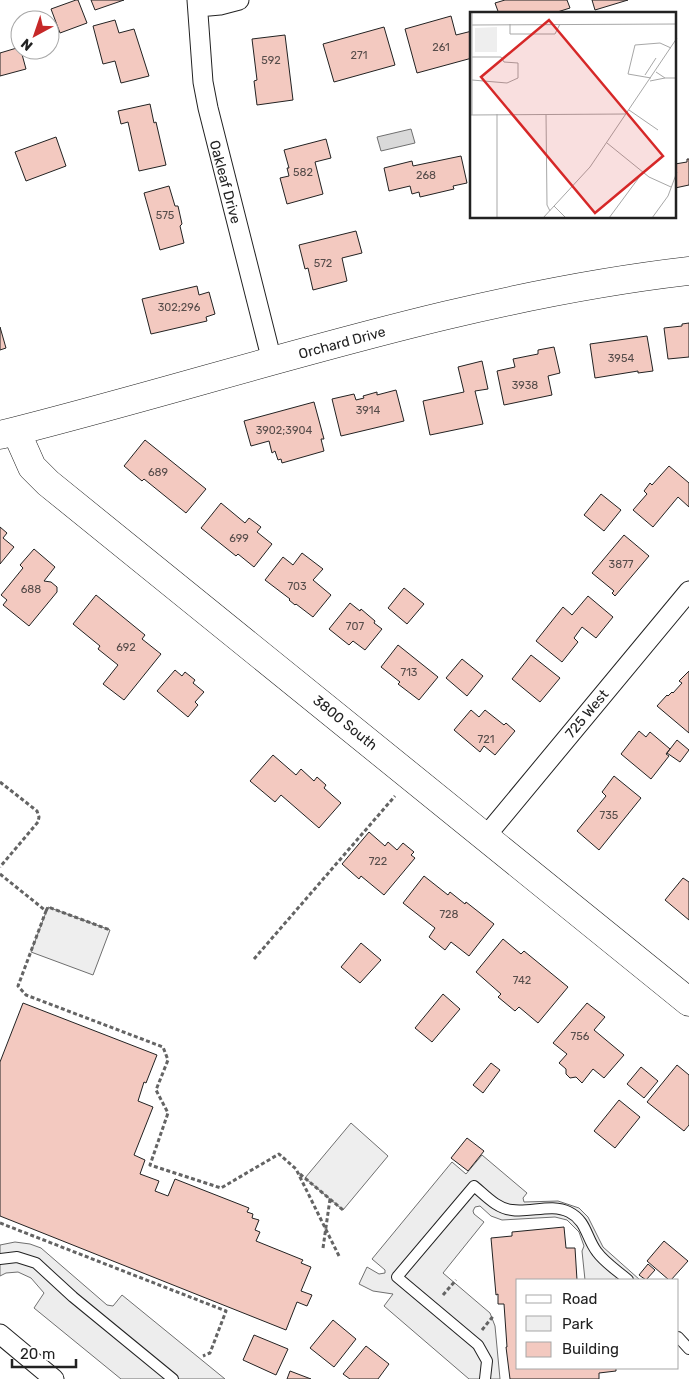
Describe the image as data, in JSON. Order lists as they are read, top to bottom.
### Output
{
  "streets": {
    "street": [
      "Oakleaf Drive",
      "Orchard Drive",
      "725 West",
      "3800 South"
    ]
  },
  "crossings": [
    ["Oakleaf Drive", "Orchard Drive"],
    ["Orchard Drive", "3800 South"],
    ["725 West", "3800 South"]
  ],
  "house_numbers": [
    "261",
    "271",
    "592",
    "582",
    "268",
    "575",
    "572",
    "302;296",
    "3954",
    "3938",
    "3914",
    "3902;3904",
    "689",
    "699",
    "3877",
    "703",
    "688",
    "707",
    "692",
    "713",
    "721",
    "735",
    "722",
    "728",
    "742",
    "756"
  ],
  "legend": ["Road", "Park", "Building"],
  "scale_bar": "20 m",
  "north": "bottom left"
}
